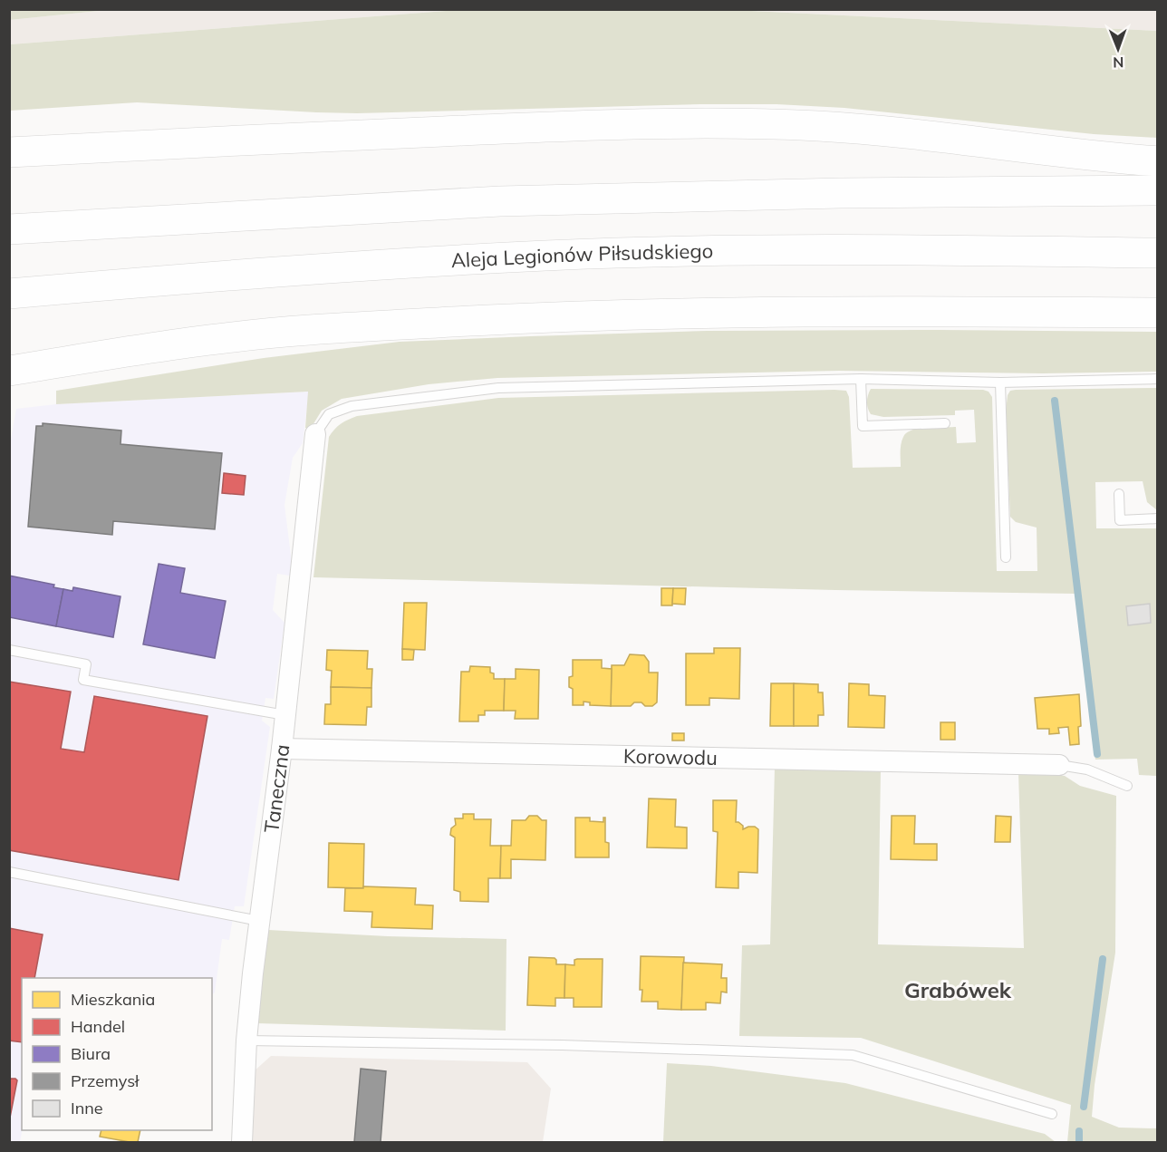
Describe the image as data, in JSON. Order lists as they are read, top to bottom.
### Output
{
  "streets": {
    "highway": ["Aleja Legionów Piłsudskiego"],
    "street": ["Korowodu", "Taneczna"]
  },
  "crossings": [
    ["Korowodu", "Taneczna"]
  ],
  "districts": ["Grabówek"],
  "legend": [
    "Mieszkania",
    "Handel",
    "Biura",
    "Przemysł",
    "Inne"
  ],
  "north": "bottom"
}
